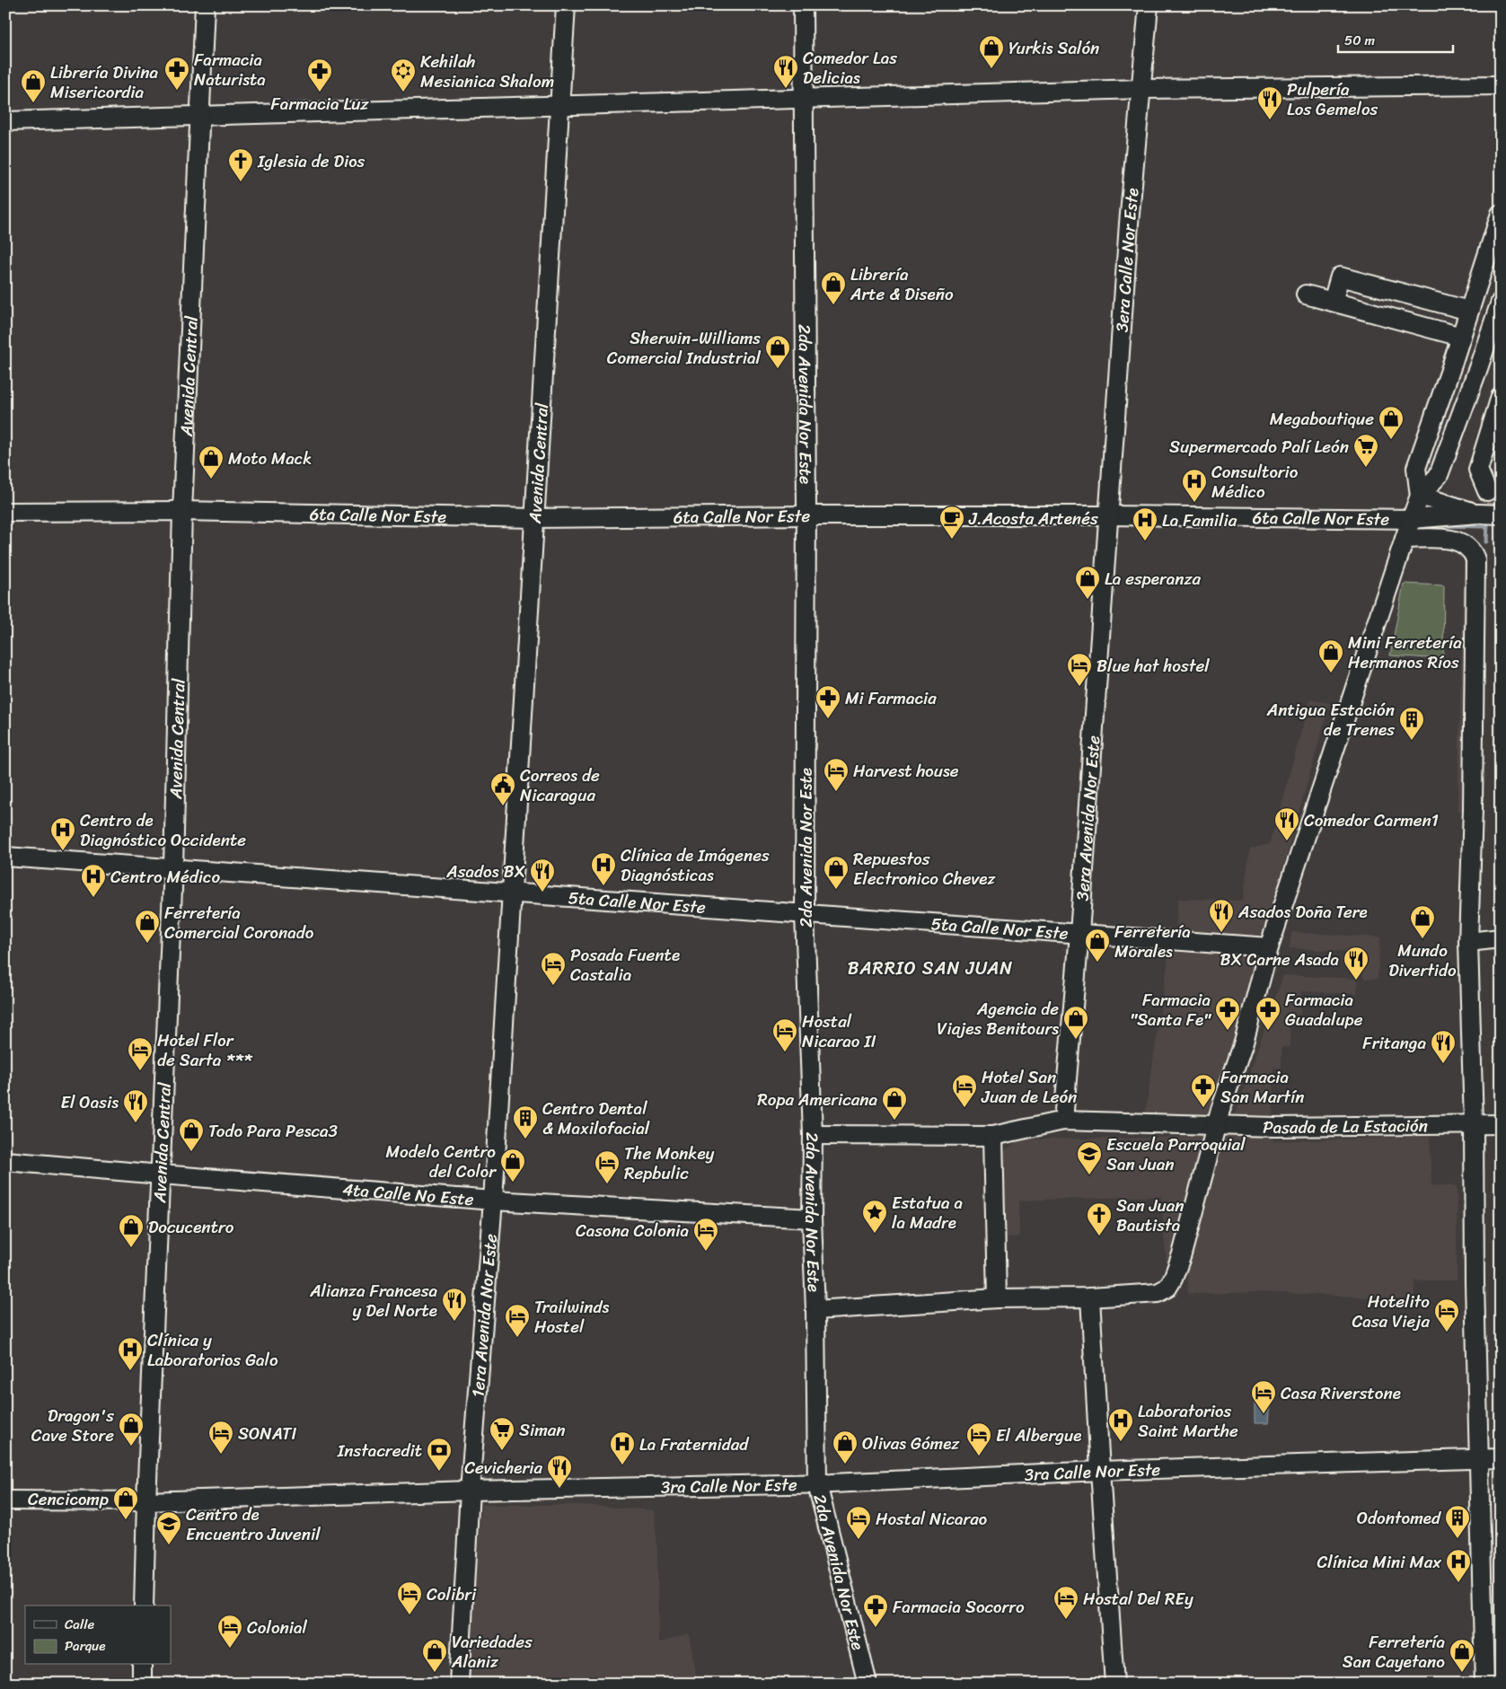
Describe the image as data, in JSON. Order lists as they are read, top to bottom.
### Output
{
  "streets": {
    "street": [
      "3era Calle Nor Este",
      "Avenida Central",
      "2da Avenida Nor Este",
      "6ta Calle Nor Este",
      "3era Avenida Nor Este",
      "5ta Calle Nor Este",
      "Pasada de La Estación",
      "4ta Calle No Este",
      "1era Avenida Nor Este",
      "3ra Calle Nor Este"
    ]
  },
  "crossings": [
    ["3era Calle Nor Este", "6ta Calle Nor Este"],
    ["3era Calle Nor Este", "3era Avenida Nor Este"],
    ["Avenida Central", "6ta Calle Nor Este"],
    ["Avenida Central", "5ta Calle Nor Este"],
    ["Avenida Central", "4ta Calle No Este"],
    ["Avenida Central", "1era Avenida Nor Este"],
    ["Avenida Central", "3ra Calle Nor Este"],
    ["2da Avenida Nor Este", "6ta Calle Nor Este"],
    ["2da Avenida Nor Este", "5ta Calle Nor Este"],
    ["2da Avenida Nor Este", "Pasada de La Estación"],
    ["2da Avenida Nor Este", "4ta Calle No Este"],
    ["2da Avenida Nor Este", "3ra Calle Nor Este"],
    ["6ta Calle Nor Este", "3era Avenida Nor Este"],
    ["3era Avenida Nor Este", "5ta Calle Nor Este"],
    ["3era Avenida Nor Este", "Pasada de La Estación"],
    ["5ta Calle Nor Este", "1era Avenida Nor Este"],
    ["4ta Calle No Este", "1era Avenida Nor Este"],
    ["1era Avenida Nor Este", "3ra Calle Nor Este"]
  ],
  "districts": ["BARRIO SAN JUAN"],
  "places": {
    "shop": [
      "Yurkis Salón",
      "Librería Divina Misericordia",
      "Librería Arte & Diseño",
      "Sherwin-Williams Comercial Industrial",
      "Megaboutique",
      "Moto Mack",
      "La esperanza",
      "Mini Ferretería Hermanos Ríos",
      "Repuestos Electronico Chevez",
      "Mundo Divertido",
      "Ferretería Comercial Coronado",
      "Ferretería Morales",
      "Agencia de Viajes Benitours",
      "Ropa Americana",
      "Todo Para Pesca3",
      "Modelo Centro del Color",
      "Docucentro",
      "Dragon's Cave Store",
      "Olivas Gómez",
      "Cencicomp",
      "Variedades Alaniz",
      "Ferretería San Cayetano"
    ],
    "restaurant": [
      "Comedor Las Delicias",
      "Pulpería Los Gemelos",
      "Comedor Carmen1",
      "Asados BX",
      "Asados Doña Tere",
      "BX Carne Asada",
      "Fritanga",
      "El Oasis",
      "Alianza Francesa y Del Norte",
      "Cevicheria"
    ],
    "pharmacy": [
      "Farmacia Naturista",
      "Farmacia Luz",
      "Mi Farmacia",
      "Farmacia \"Santa Fe\"",
      "Farmacia Guadalupe",
      "Farmacia San Martín",
      "Farmacia Socorro"
    ],
    "synagogue": ["Kehilah Mesianica Shalom"],
    "church": ["Iglesia de Dios", "San Juan Bautista"],
    "supermarket": ["Supermercado Palí León", "Siman"],
    "hospital": [
      "Consultorio Médico",
      "La Familia",
      "Centro de Diagnóstico Occidente",
      "Clínica de Imágenes Diagnósticas",
      "Centro Médico",
      "Clínica y Laboratorios Galo",
      "Laboratorios Saint Marthe",
      "La Fraternidad",
      "Clínica Mini Max"
    ],
    "cafe": ["J.Acosta Artenés"],
    "hotel": [
      "Blue hat hostel",
      "Harvest house",
      "Posada Fuente Castalia",
      "Hostal Nicarao II",
      "Hotel Flor de Sarta ***",
      "Hotel San Juan de León",
      "The Monkey Repbulic",
      "Casona Colonia",
      "Hotelito Casa Vieja",
      "Trailwinds Hostel",
      "Casa Riverstone",
      "SONATI",
      "El Albergue",
      "Hostal Nicarao",
      "Colibri",
      "Hostal Del REy",
      "Colonial"
    ],
    "building": ["Antigua Estación de Trenes", "Centro Dental & Maxilofacial", "Odontomed"],
    "public building": ["Correos de Nicaragua"],
    "school or university": ["Escuela Parroquial San Juan", "Centro de Encuentro Juvenil"],
    "place": ["Estatua a la Madre"],
    "bank": ["Instacredit"]
  },
  "legend": ["Calle", "Parque"],
  "scale_bar": "50 m"
}
